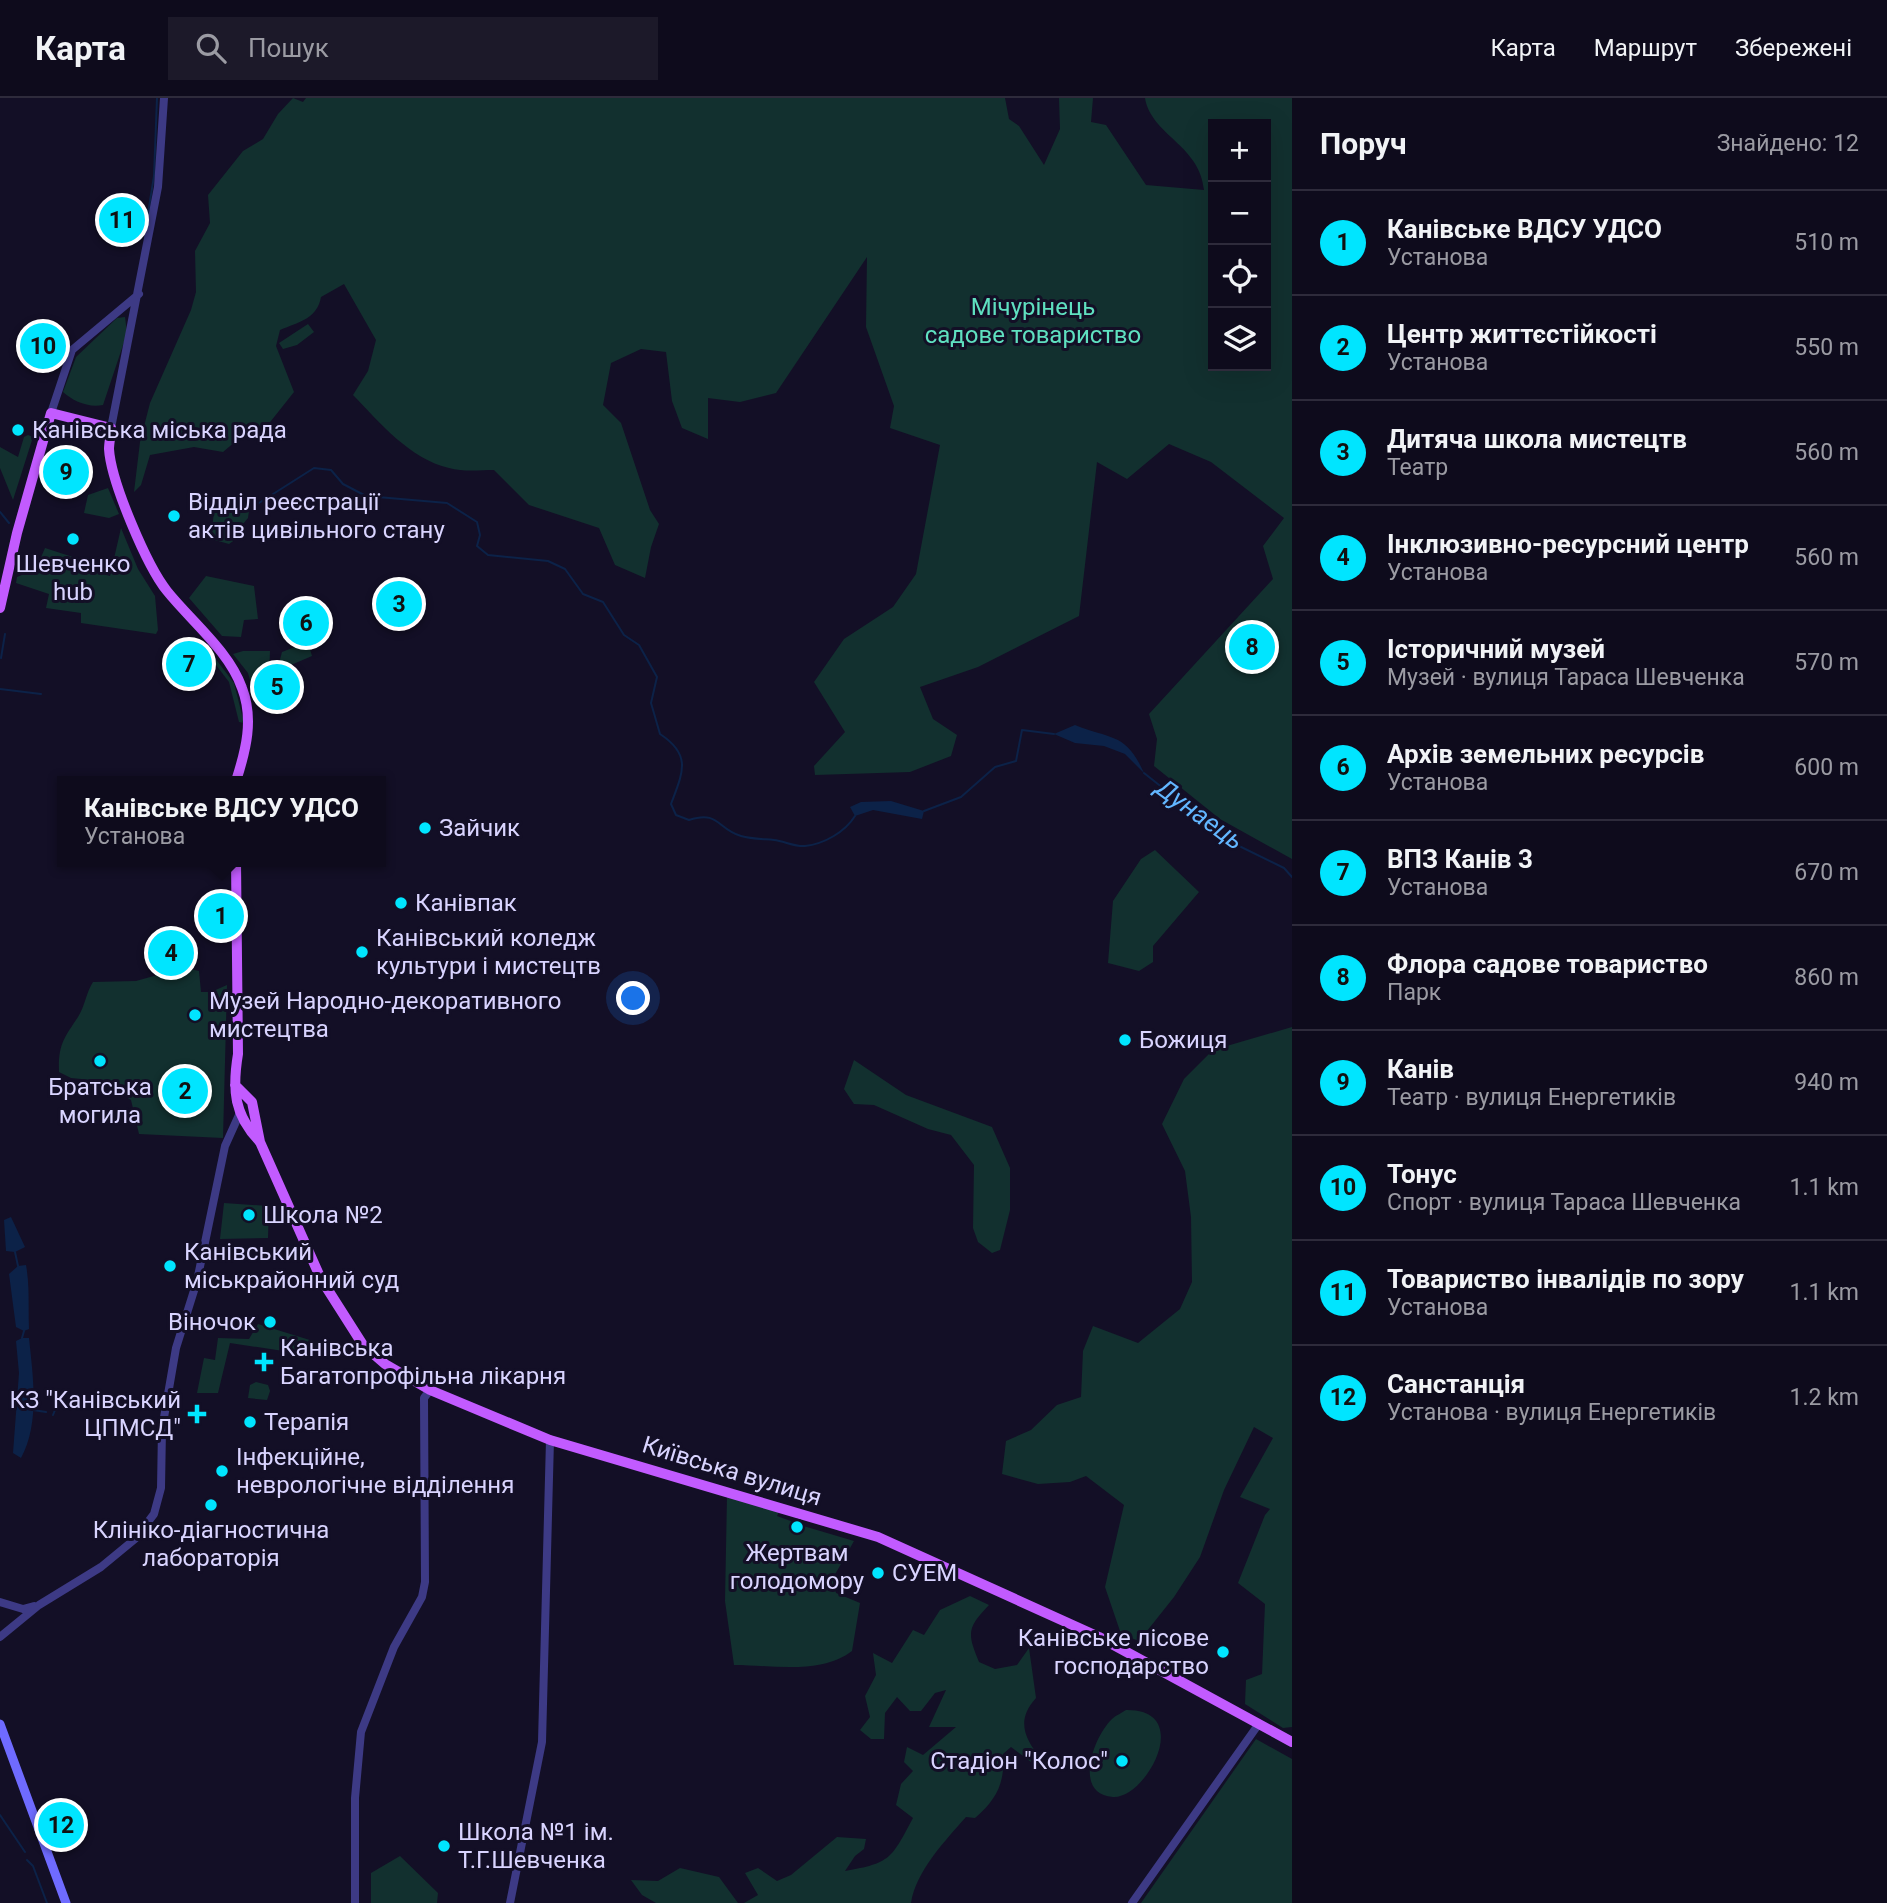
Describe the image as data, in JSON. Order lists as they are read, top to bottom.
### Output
{
  "streets": {
    "main road": ["Київська вулиця"]
  },
  "water": ["Дунаець"],
  "parks": ["Мічурінець садове товариство"],
  "places": {
    "other": [
      "Канівська міська рада",
      "Відділ реєстрації актів цивільного стану",
      "Шевченко hub",
      "Зайчик",
      "Канівпак",
      "Канівський коледж культури і мистецтв",
      "Музей Народно-декоративного мистецтва",
      "Божиця",
      "Братська могила",
      "Школа №2",
      "Канівський міськрайонний суд",
      "Віночок",
      "Терапія",
      "Інфекційне, неврологічне відділення",
      "Клініко-діагностична лабораторія",
      "Жертвам голодомору",
      "СУЕМ",
      "Канівське лісове господарство",
      "Стадіон \"Колос\"",
      "Школа №1 ім. Т.Г.Шевченка"
    ],
    "health": ["Канівська Багатопрофільна лікарня", "КЗ \"Канівський ЦПМСД\""]
  },
  "page": {
    "header": "Карта",
    "search": "Пошук",
    "nav": ["Карта", "Маршрут", "Збережені"],
    "heading": ["Поруч", "Знайдено: 12"],
    "map_buttons": ["+", "−"],
    "list": [
      {
        "mark": "1",
        "name": "Канівське ВДСУ УДСО",
        "note": "Установа",
        "value": "510 m"
      },
      {
        "mark": "2",
        "name": "Центр життєстійкості",
        "note": "Установа",
        "value": "550 m"
      },
      {
        "mark": "3",
        "name": "Дитяча школа мистецтв",
        "note": "Театр",
        "value": "560 m"
      },
      {
        "mark": "4",
        "name": "Інклюзивно-ресурсний центр",
        "note": "Установа",
        "value": "560 m"
      },
      {
        "mark": "5",
        "name": "Історичний музей",
        "note": "Музей · вулиця Тараса Шевченка",
        "value": "570 m"
      },
      {
        "mark": "6",
        "name": "Архів земельних ресурсів",
        "note": "Установа",
        "value": "600 m"
      },
      {
        "mark": "7",
        "name": "ВПЗ Канів 3",
        "note": "Установа",
        "value": "670 m"
      },
      {
        "mark": "8",
        "name": "Флора садове товариство",
        "note": "Парк",
        "value": "860 m"
      },
      {
        "mark": "9",
        "name": "Канів",
        "note": "Театр · вулиця Енергетиків",
        "value": "940 m"
      },
      {
        "mark": "10",
        "name": "Тонус",
        "note": "Спорт · вулиця Тараса Шевченка",
        "value": "1.1 km"
      },
      {
        "mark": "11",
        "name": "Товариство інвалідів по зору",
        "note": "Установа",
        "value": "1.1 km"
      },
      {
        "mark": "12",
        "name": "Санстанція",
        "note": "Установа · вулиця Енергетиків",
        "value": "1.2 km"
      }
    ],
    "pins": [
      "11",
      "10",
      "9",
      "3",
      "6",
      "8",
      "7",
      "5",
      "1",
      "4",
      "2",
      "12"
    ],
    "popup": ["Канівське ВДСУ УДСО", "Установа"]
  }
}
